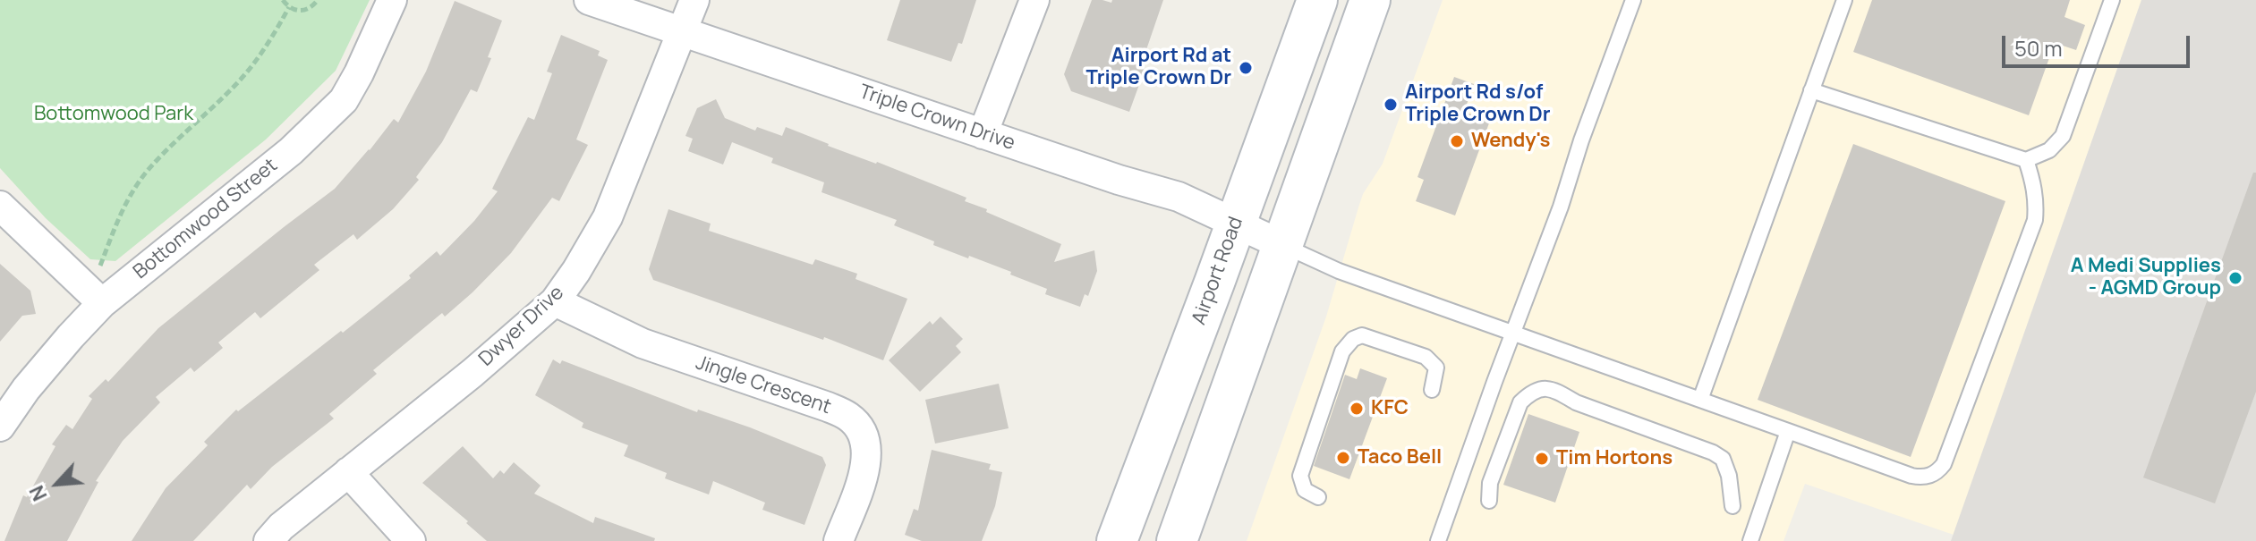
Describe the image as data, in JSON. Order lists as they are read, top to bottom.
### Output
{
  "streets": {
    "main road": ["Airport Road"],
    "street": [
      "Triple Crown Drive",
      "Bottomwood Street",
      "Dwyer Drive",
      "Jingle Crescent"
    ]
  },
  "crossings": [
    ["Triple Crown Drive", "Airport Road"],
    ["Triple Crown Drive", "Dwyer Drive"],
    ["Dwyer Drive", "Jingle Crescent"]
  ],
  "parks": ["Bottomwood Park"],
  "places": [
    "Airport Rd at Triple Crown Dr",
    "Airport Rd s/of Triple Crown Dr",
    "Wendy's",
    "A Medi Supplies - AGMD Group",
    "KFC",
    "Taco Bell",
    "Tim Hortons"
  ],
  "scale_bar": "50 m",
  "north": "bottom left"
}
